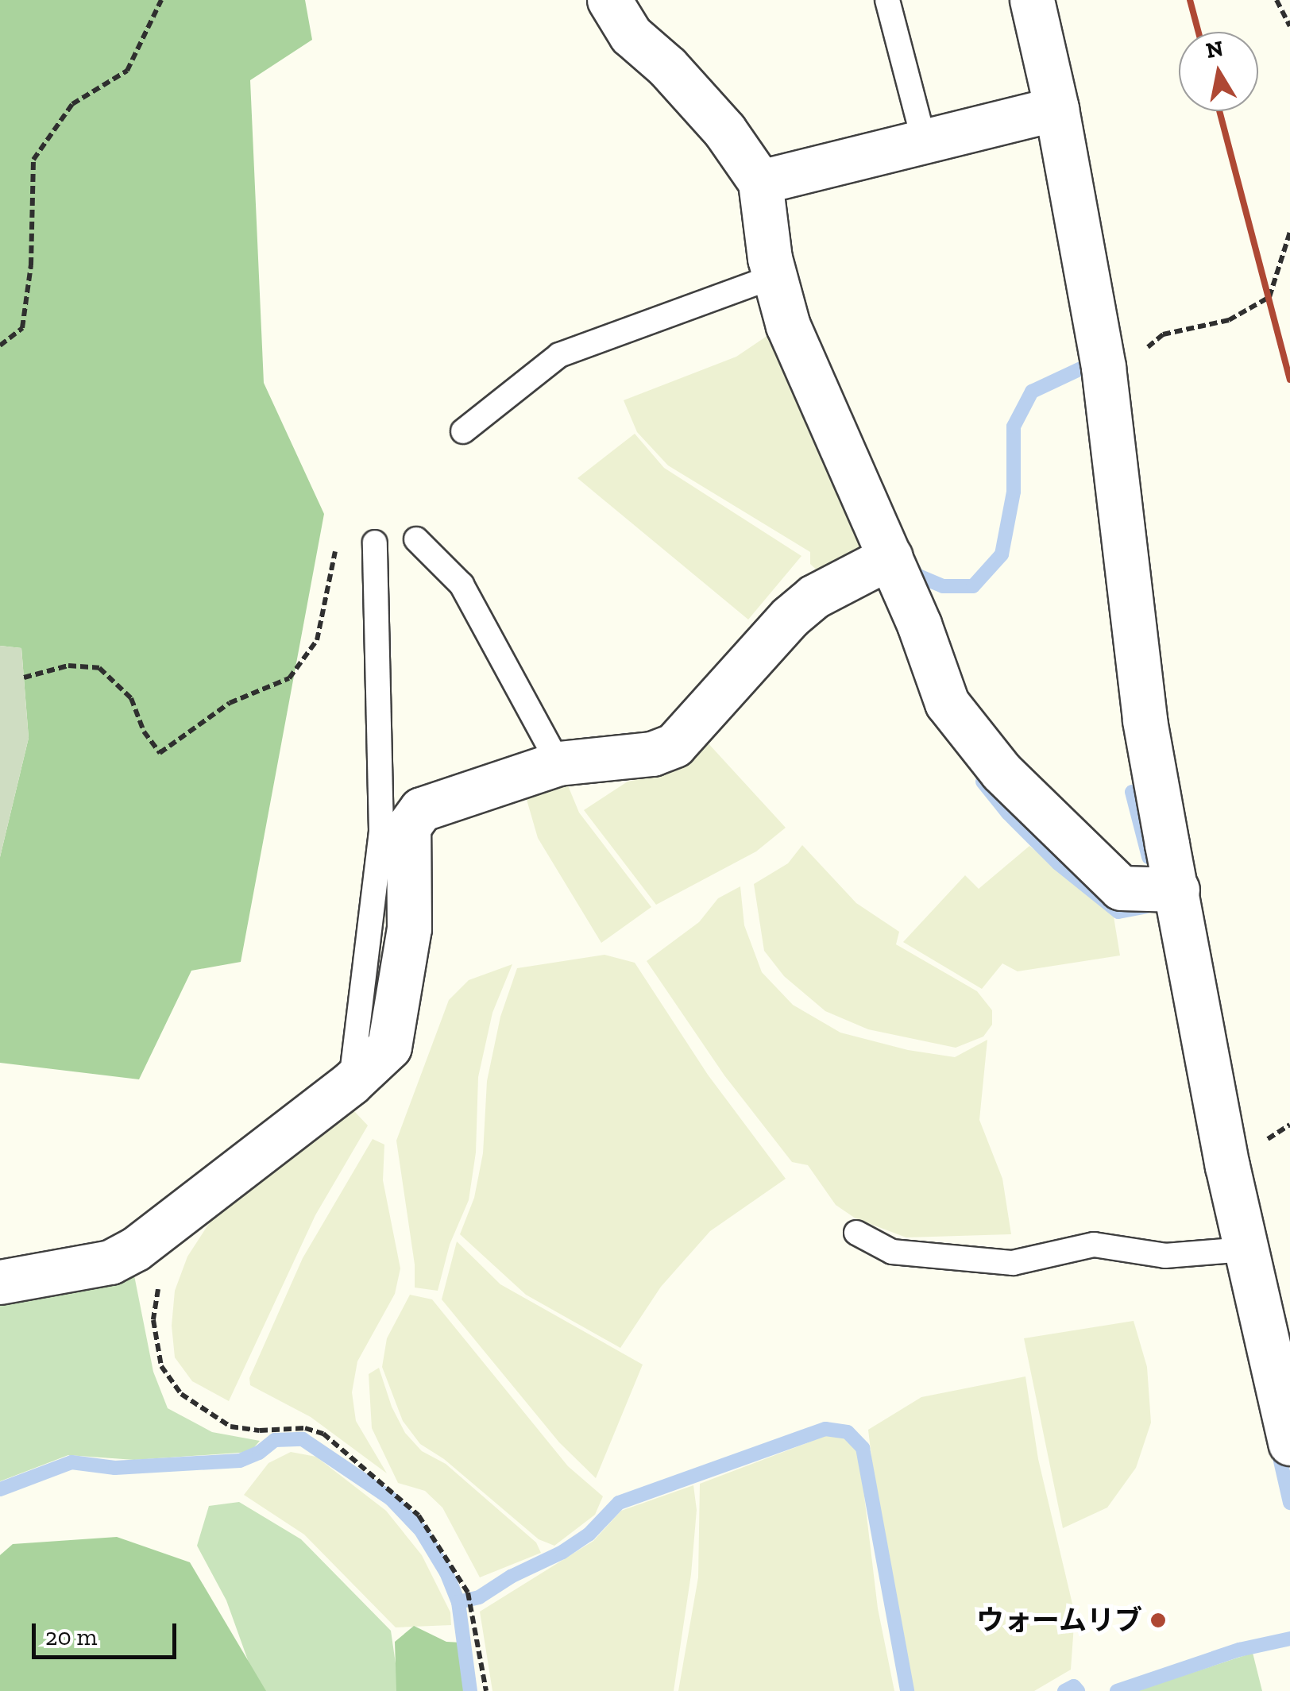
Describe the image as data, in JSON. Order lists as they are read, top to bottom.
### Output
{
  "places": ["ウォームリブ"],
  "scale_bar": "20 m",
  "north": "top"
}
